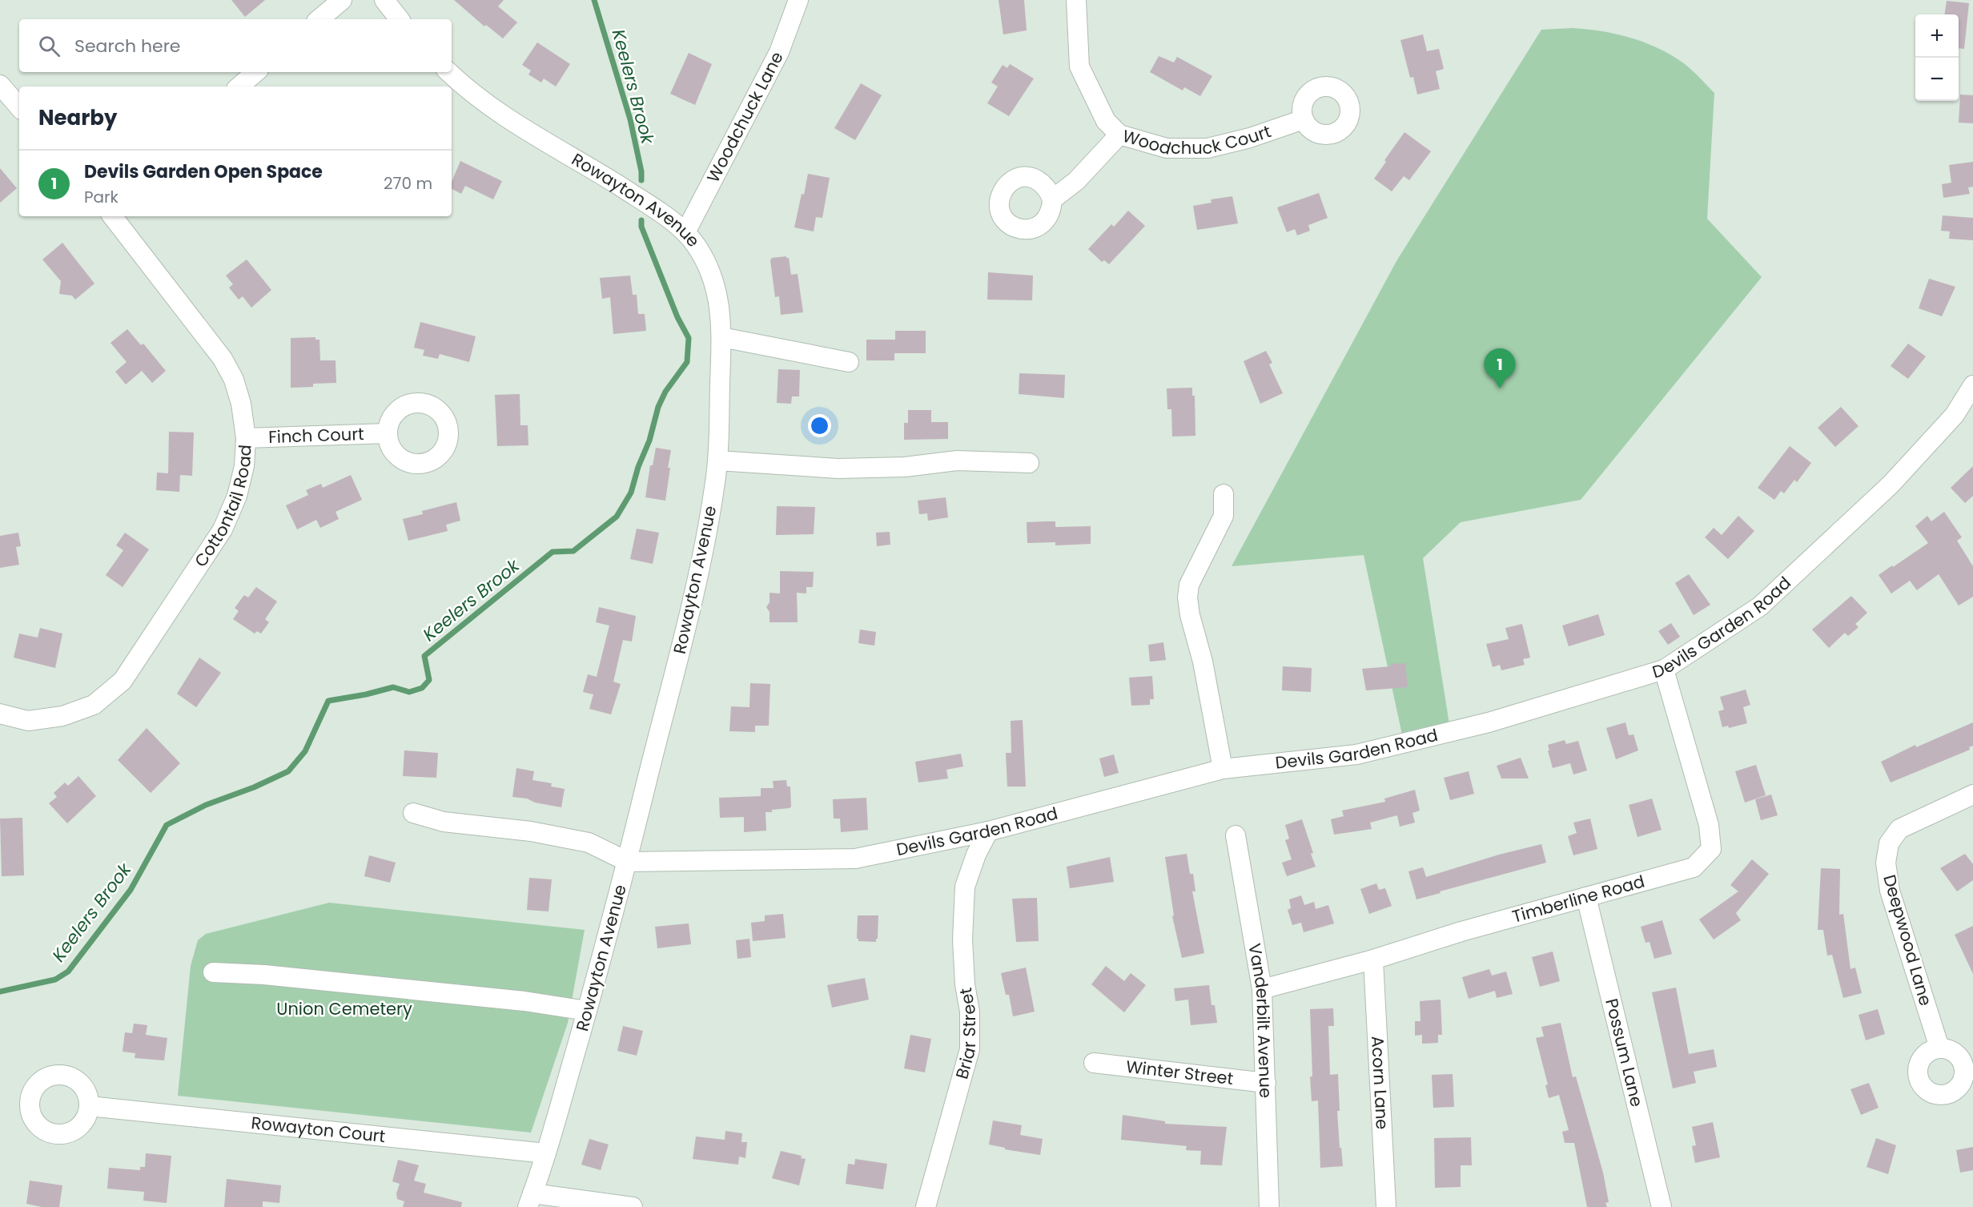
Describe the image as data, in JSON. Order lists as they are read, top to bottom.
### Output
{
  "streets": {
    "street": [
      "Woodchuck Lane",
      "Woodchuck Court",
      "Rowayton Avenue",
      "Finch Court",
      "Cottontail Road",
      "Devils Garden Road",
      "Timberline Road",
      "Deepwood Lane",
      "Vanderbilt Avenue",
      "Briar Street",
      "Possum Lane",
      "Winter Street",
      "Acorn Lane",
      "Rowayton Court"
    ]
  },
  "crossings": [
    ["Woodchuck Lane", "Rowayton Avenue"],
    ["Rowayton Avenue", "Devils Garden Road"],
    ["Rowayton Avenue", "Rowayton Court"],
    ["Finch Court", "Cottontail Road"],
    ["Devils Garden Road", "Timberline Road"],
    ["Devils Garden Road", "Briar Street"],
    ["Timberline Road", "Vanderbilt Avenue"],
    ["Timberline Road", "Possum Lane"],
    ["Timberline Road", "Acorn Lane"],
    ["Vanderbilt Avenue", "Winter Street"]
  ],
  "water": ["Keelers Brook"],
  "parks": ["Union Cemetery"],
  "page": {
    "map_buttons": ["+", "−"],
    "search": "Search here",
    "heading": "Nearby",
    "list": [
      {
        "mark": "1",
        "name": "Devils Garden Open Space",
        "note": "Park",
        "value": "270 m"
      }
    ],
    "pins": "1"
  }
}
